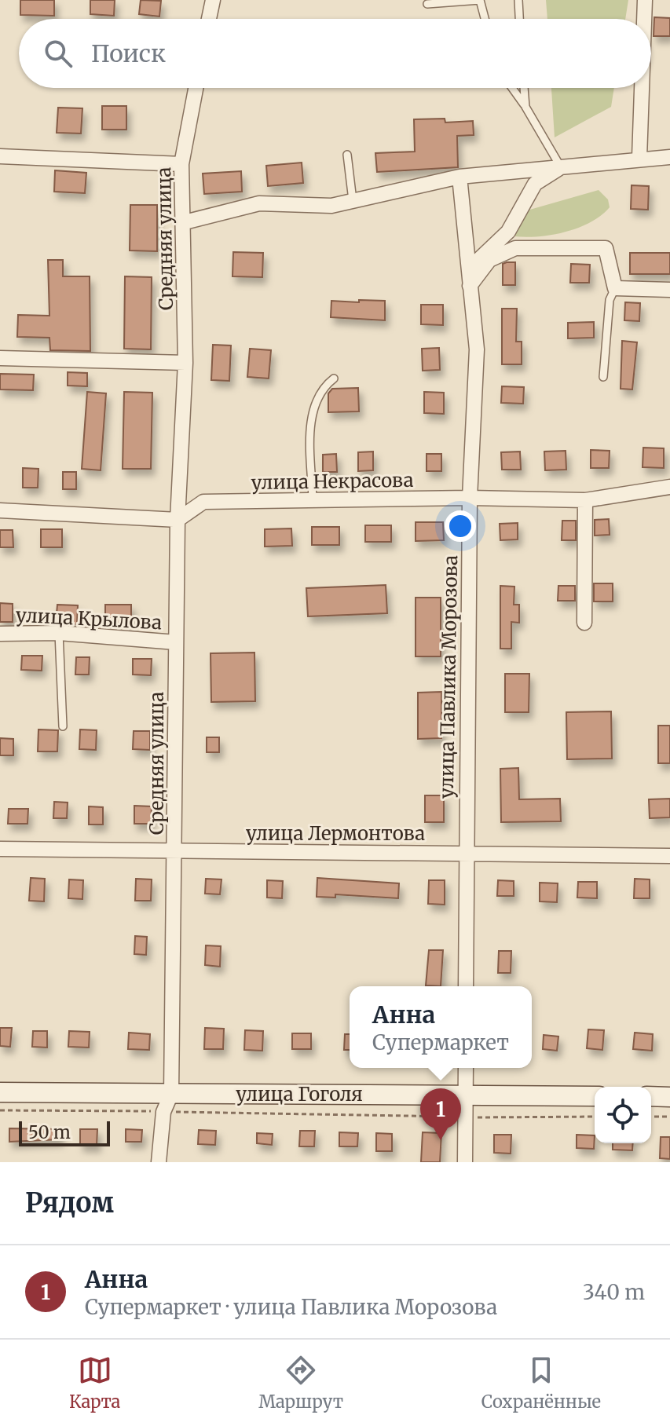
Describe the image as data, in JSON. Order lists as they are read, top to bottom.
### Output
{
  "streets": {
    "street": [
      "Средняя улица",
      "улица Некрасова",
      "улица Крылова",
      "улица Павлика Морозова",
      "улица Лермонтова",
      "улица Гоголя"
    ]
  },
  "crossings": [
    ["Средняя улица", "улица Некрасова"],
    ["Средняя улица", "улица Крылова"],
    ["Средняя улица", "улица Лермонтова"],
    ["Средняя улица", "улица Гоголя"],
    ["улица Некрасова", "улица Павлика Морозова"],
    ["улица Павлика Морозова", "улица Лермонтова"]
  ],
  "scale_bar": "50 m",
  "page": {
    "search": "Поиск",
    "popup": ["Анна", "Супермаркет"],
    "pins": "1",
    "scale": "50 m",
    "heading": "Рядом",
    "list": [
      {
        "mark": "1",
        "name": "Анна",
        "note": "Супермаркет · улица Павлика Морозова",
        "value": "340 m"
      }
    ],
    "nav": ["Карта", "Маршрут", "Сохранённые"]
  }
}
